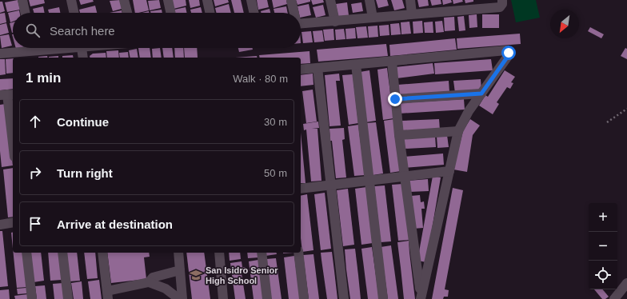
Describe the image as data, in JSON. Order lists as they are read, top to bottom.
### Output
{
  "places": {
    "school or university": ["San Isidro Senior High School"]
  },
  "north": "bottom left",
  "page": {
    "search": "Search here",
    "heading": ["1 min", "Walk · 80 m"],
    "list": [
      ["Continue", "30 m"],
      ["Turn right", "50 m"],
      "Arrive at destination"
    ],
    "map_buttons": ["+", "−"]
  }
}
